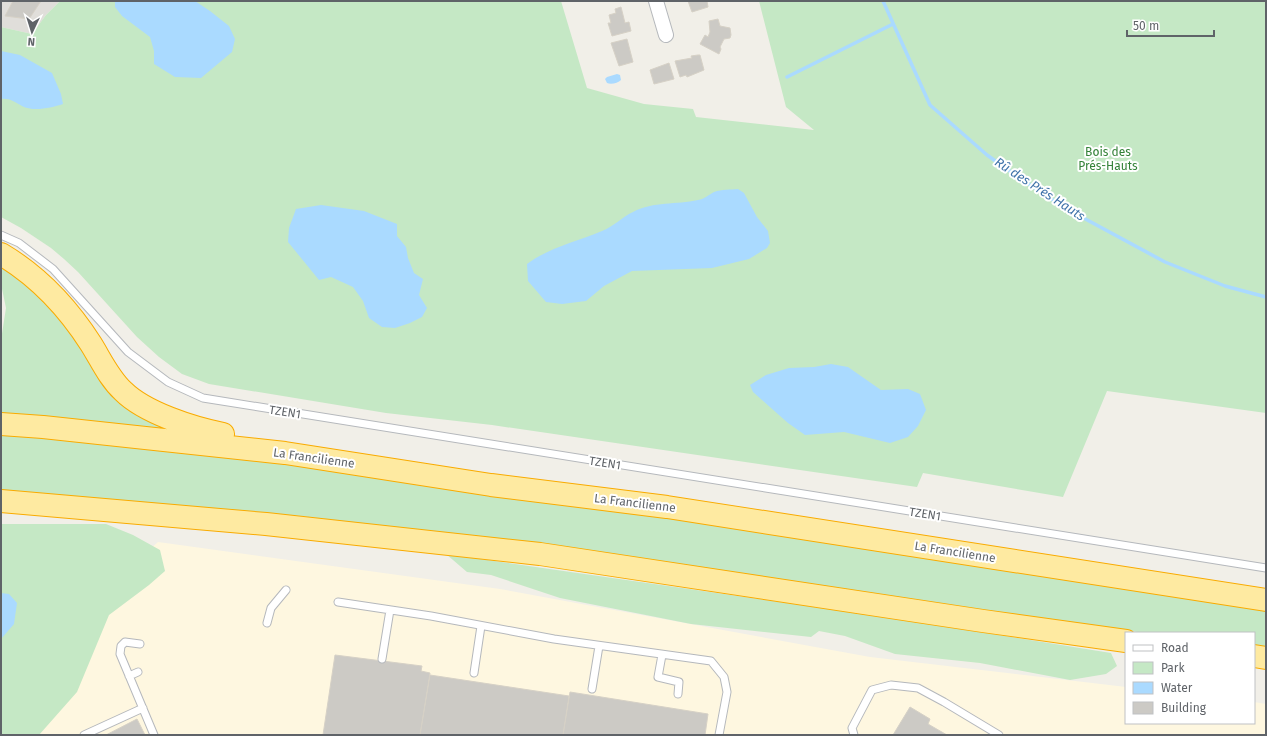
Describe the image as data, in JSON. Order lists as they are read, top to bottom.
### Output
{
  "streets": {
    "highway": ["La Francilienne"],
    "lane": ["TZEN1"]
  },
  "water": ["Rû des Prés Hauts"],
  "parks": ["Bois des Prés-Hauts"],
  "legend": [
    "Road",
    "Park",
    "Water",
    "Building"
  ],
  "scale_bar": "50 m",
  "north": "bottom"
}
